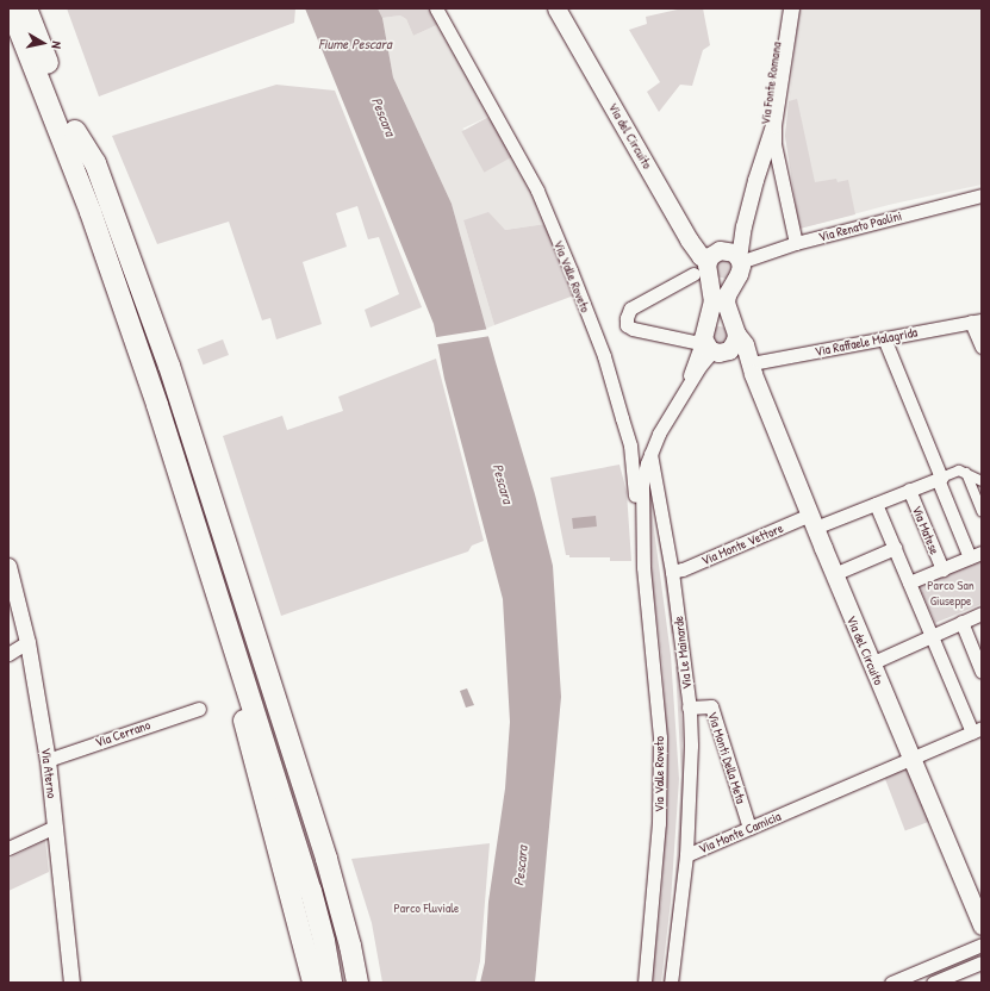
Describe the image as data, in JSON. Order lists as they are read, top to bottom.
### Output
{
  "streets": {
    "main road": ["Via del Circuito"],
    "street": [
      "Via Fonte Romana",
      "Via Renato Paolini",
      "Via Valle Roveto",
      "Via Raffaele Malagrida",
      "Via Matese",
      "Via Monte Vettore",
      "Via Le Mainarde",
      "Via Cerrano",
      "Via Monti Della Meta",
      "Via Aterno",
      "Via Monte Camicia"
    ]
  },
  "crossings": [
    ["Via Fonte Romana", "Via del Circuito"],
    ["Via Fonte Romana", "Via Renato Paolini"],
    ["Via del Circuito", "Via Renato Paolini"],
    ["Via del Circuito", "Via Raffaele Malagrida"],
    ["Via del Circuito", "Via Matese"],
    ["Via del Circuito", "Via Monte Vettore"],
    ["Via del Circuito", "Via Monte Camicia"],
    ["Via Valle Roveto", "Via Le Mainarde"],
    ["Via Matese", "Via Monte Vettore"],
    ["Via Monte Vettore", "Via Le Mainarde"],
    ["Via Le Mainarde", "Via Monti Della Meta"],
    ["Via Le Mainarde", "Via Monte Camicia"],
    ["Via Cerrano", "Via Aterno"],
    ["Via Monti Della Meta", "Via Monte Camicia"]
  ],
  "water": ["Fiume Pescara", "Pescara"],
  "parks": ["Parco San Giuseppe", "Parco Fluviale"],
  "north": "right"
}
